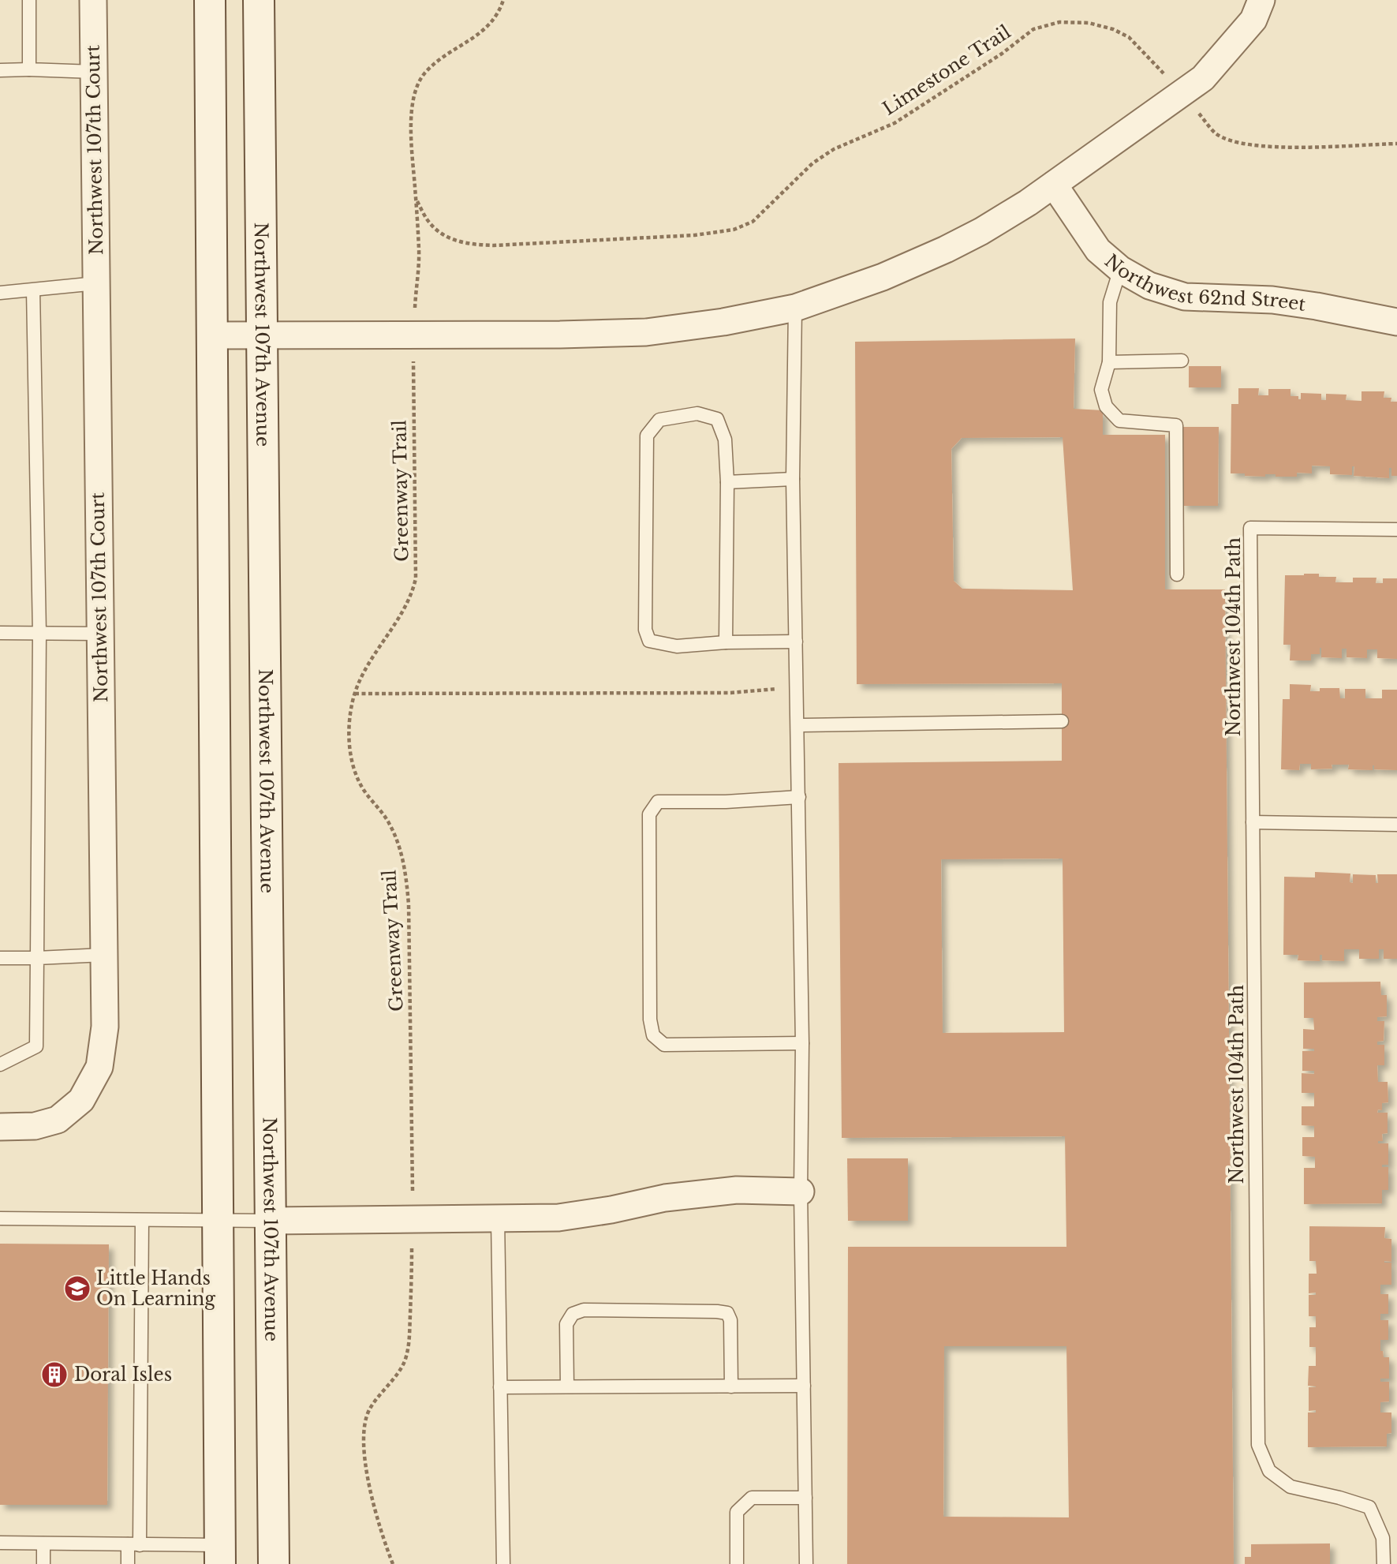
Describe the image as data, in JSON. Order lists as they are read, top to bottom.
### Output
{
  "streets": {
    "main road": ["Northwest 107th Avenue"],
    "street": ["Northwest 107th Court", "Northwest 62nd Street"],
    "lane": ["Northwest 104th Path"],
    "path": ["Limestone Trail", "Greenway Trail"]
  },
  "crossings": [
    ["Limestone Trail", "Greenway Trail"]
  ],
  "places": {
    "school or university": ["Little Hands On Learning"],
    "building": ["Doral Isles"]
  }
}
